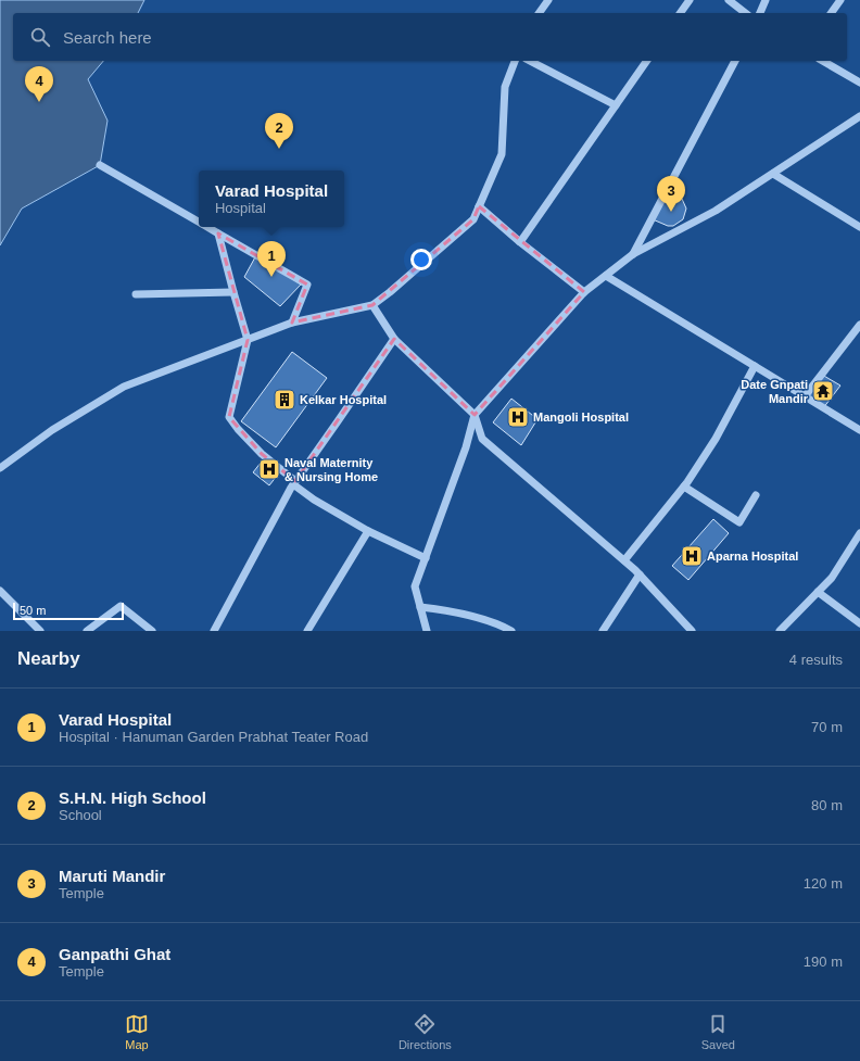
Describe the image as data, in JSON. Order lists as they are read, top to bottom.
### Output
{
  "places": {
    "temple": ["Date Gnpati Mandir"],
    "building": ["Kelkar Hospital"],
    "hospital": ["Mangoli Hospital", "Naval Maternity & Nursing Home", "Aparna Hospital"]
  },
  "scale_bar": "50 m",
  "page": {
    "search": "Search here",
    "pins": [
      "4",
      "2",
      "3",
      "1"
    ],
    "popup": ["Varad Hospital", "Hospital"],
    "scale": "50 m",
    "heading": ["Nearby", "4 results"],
    "list": [
      {
        "mark": "1",
        "name": "Varad Hospital",
        "note": "Hospital · Hanuman Garden Prabhat Teater Road",
        "value": "70 m"
      },
      {
        "mark": "2",
        "name": "S.H.N. High School",
        "note": "School",
        "value": "80 m"
      },
      {
        "mark": "3",
        "name": "Maruti Mandir",
        "note": "Temple",
        "value": "120 m"
      },
      {
        "mark": "4",
        "name": "Ganpathi Ghat",
        "note": "Temple",
        "value": "190 m"
      }
    ],
    "nav": ["Map", "Directions", "Saved"]
  }
}
